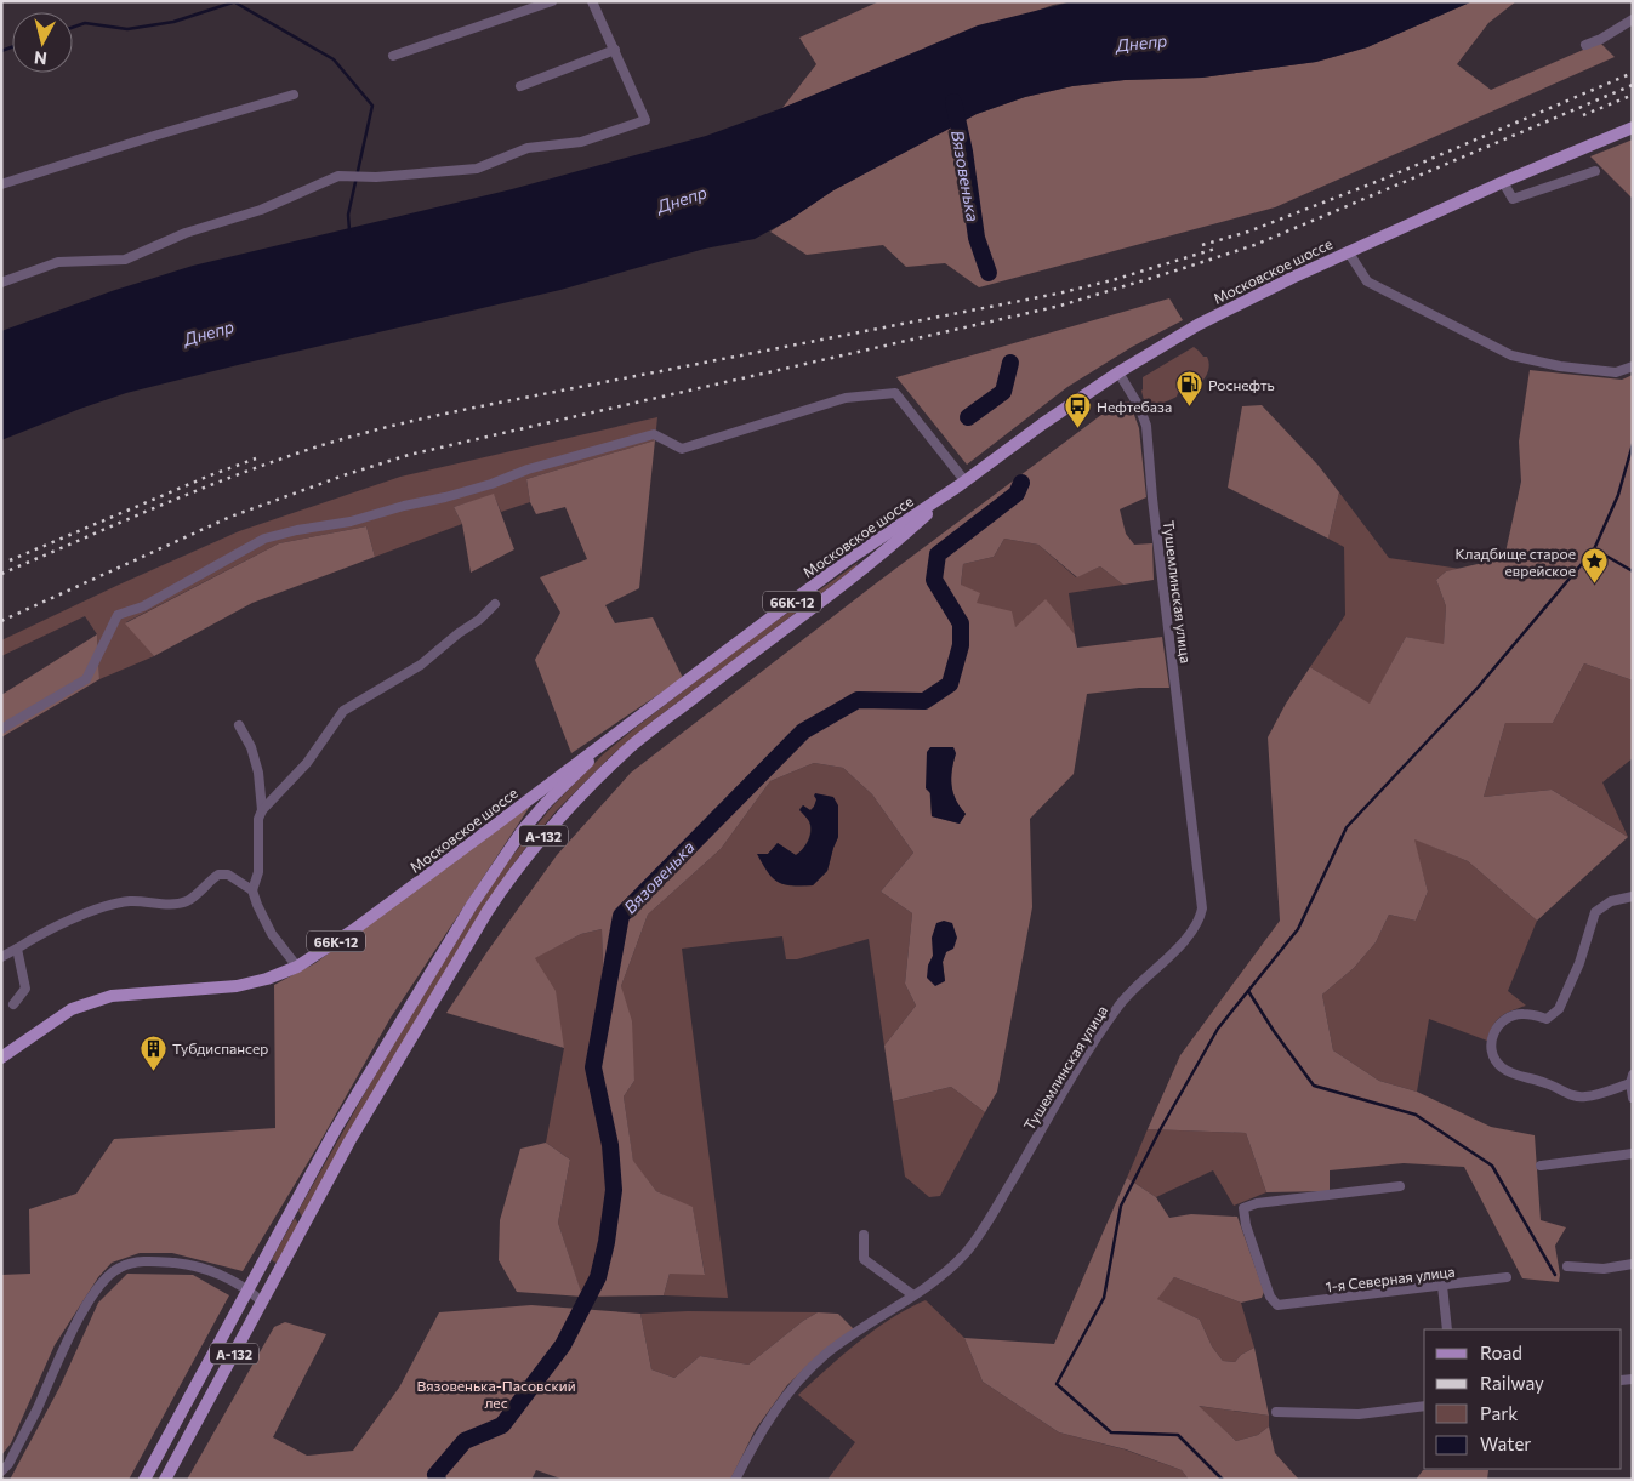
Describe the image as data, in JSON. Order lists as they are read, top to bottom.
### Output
{
  "streets": {
    "main road": ["Московское шоссе", "66К-12", "А-132"],
    "street": ["Тушемлинская улица", "1-я Северная улица"]
  },
  "crossings": [
    ["Московское шоссе", "Тушемлинская улица"],
    ["Московское шоссе", "А-132"]
  ],
  "water": ["Днепр", "Вязовенька"],
  "parks": ["Вязовенька-Пасовский лес"],
  "places": {
    "fuel station": ["Роснефть"],
    "bus stop": ["Нефтебаза"],
    "place": ["Кладбище старое еврейское"],
    "building": ["Тубдиспансер"]
  },
  "legend": [
    "Road",
    "Railway",
    "Park",
    "Water"
  ],
  "north": "bottom"
}
